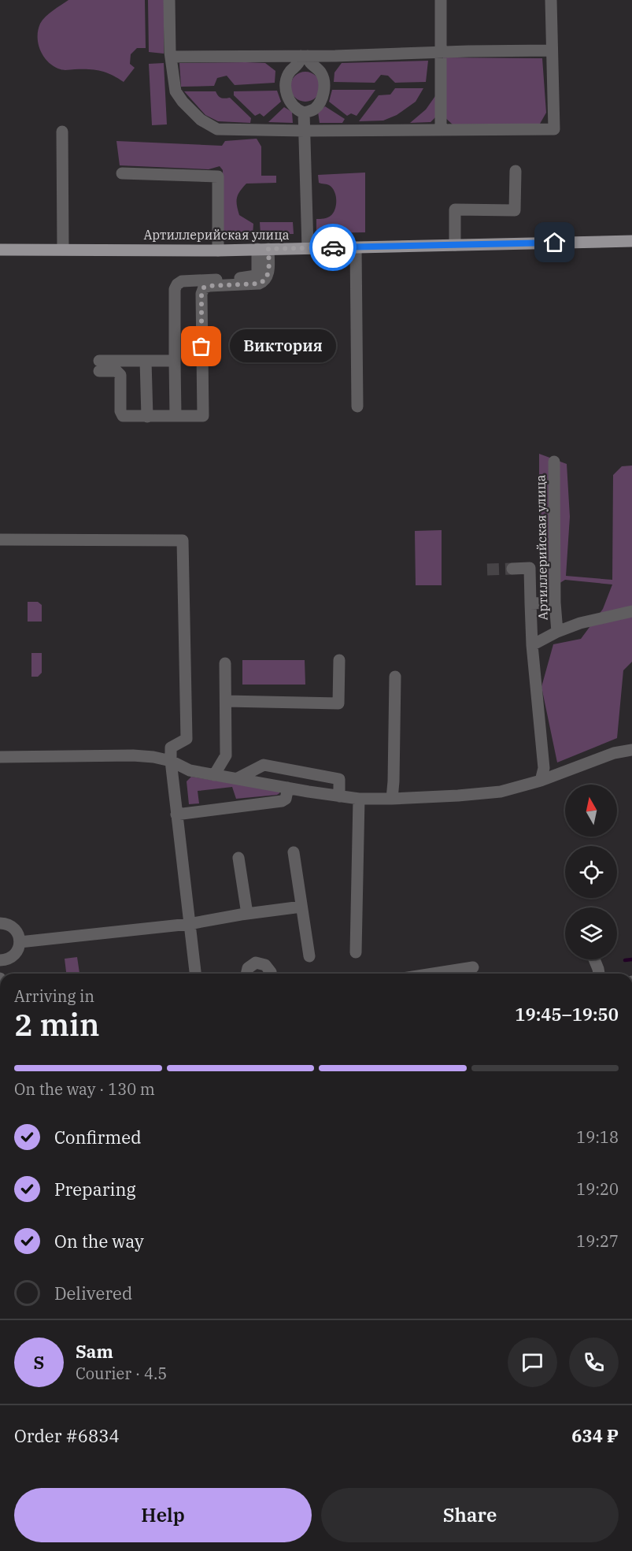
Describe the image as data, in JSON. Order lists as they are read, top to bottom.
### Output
{
  "streets": {
    "main road": ["Артиллерийская улица"]
  },
  "places": ["Виктория"],
  "north": "top",
  "page": {
    "bubble": "Виктория",
    "heading": ["2 min", "Arriving in", "19:45–19:50"],
    "panel": [
      "Sam",
      "Courier · 4.5",
      "Order #6834",
      "634 ₽"
    ],
    "bar": "On the way · 130 m",
    "list": [
      ["Confirmed", "19:18"],
      ["Preparing", "19:20"],
      ["On the way", "19:27"],
      "Delivered"
    ],
    "round": "S",
    "buttons": ["Help", "Share"]
  }
}
